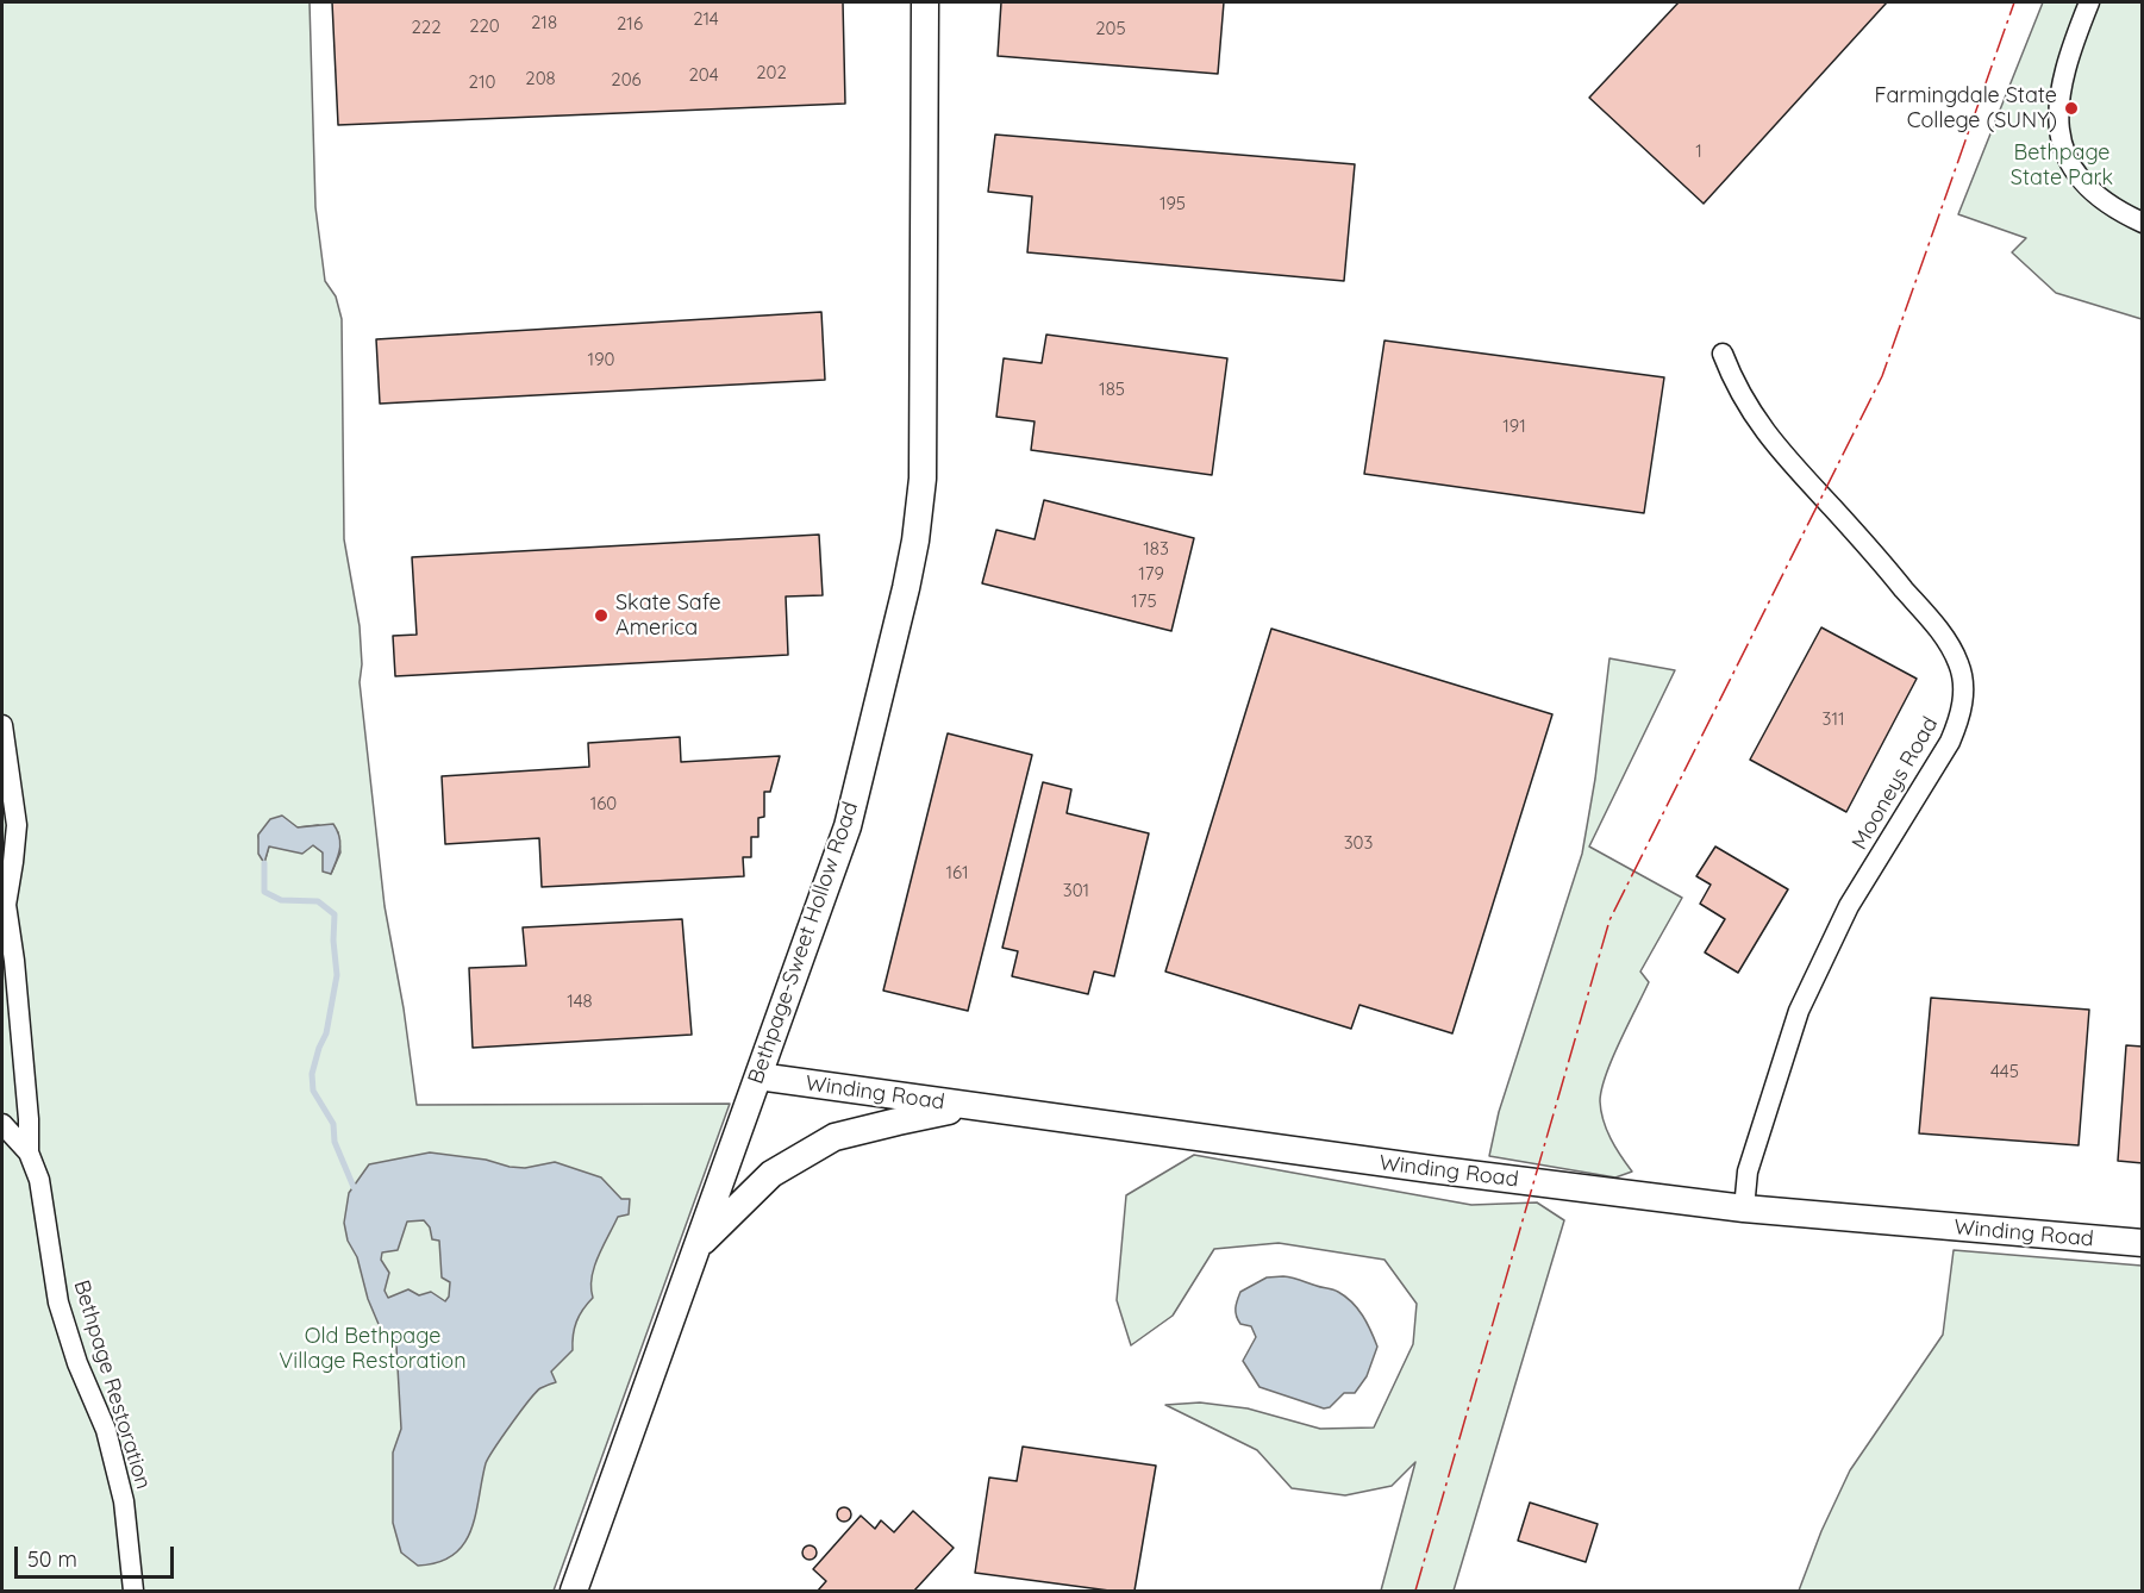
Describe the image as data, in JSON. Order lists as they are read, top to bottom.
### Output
{
  "streets": {
    "main road": ["Bethpage-Sweet Hollow Road", "Winding Road"],
    "street": ["Mooneys Road", "Bethpage Restoration"]
  },
  "crossings": [
    ["Mooneys Road", "Winding Road"],
    ["Bethpage-Sweet Hollow Road", "Winding Road"]
  ],
  "parks": ["Bethpage State Park", "Old Bethpage Village Restoration"],
  "places": ["Farmingdale State College (SUNY)", "Skate Safe America"],
  "house_numbers": [
    "214",
    "218",
    "216",
    "220",
    "222",
    "205",
    "202",
    "204",
    "208",
    "206",
    "210",
    "1",
    "195",
    "190",
    "185",
    "191",
    "183",
    "179",
    "175",
    "311",
    "160",
    "303",
    "161",
    "301",
    "148",
    "445"
  ],
  "scale_bar": "50 m"
}
